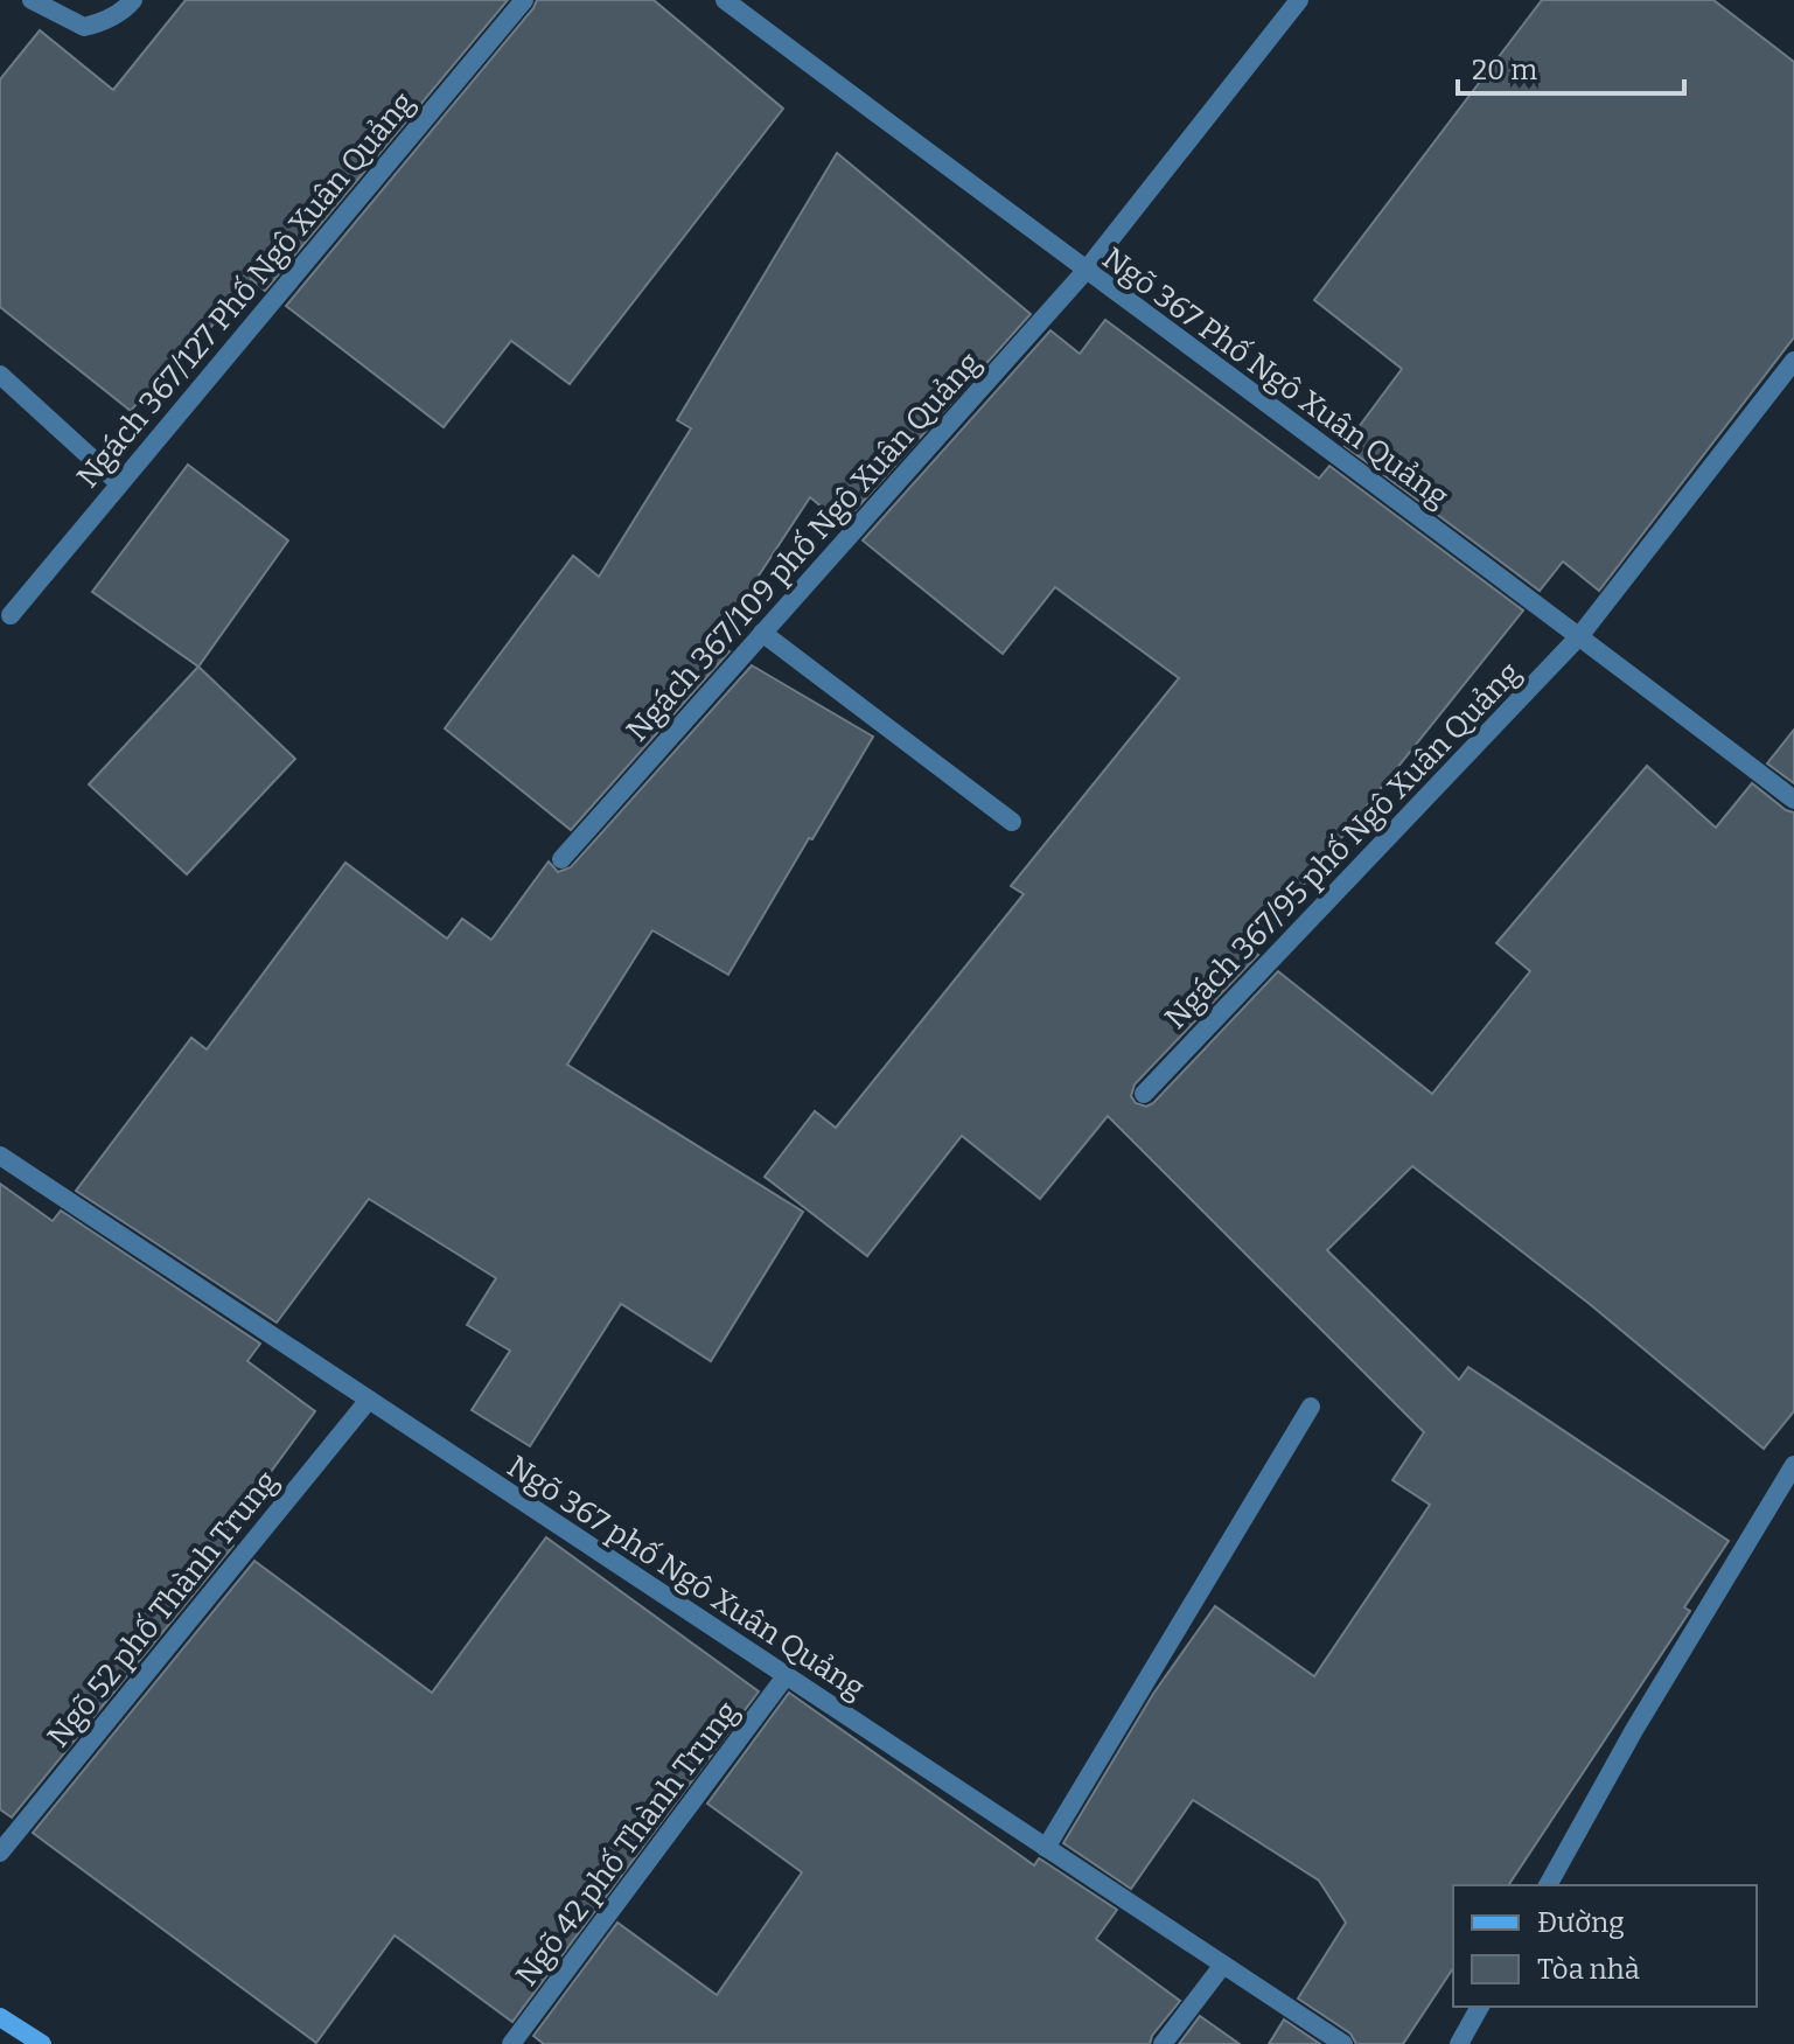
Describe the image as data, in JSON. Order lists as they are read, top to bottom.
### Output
{
  "streets": {
    "street": [
      "Ngách 367/127 Phố Ngô Xuân Quảng",
      "Ngõ 367 Phố Ngô Xuân Quảng",
      "Ngách 367/109 phố Ngô Xuân Quảng",
      "Ngách 367/95 phố Ngô Xuân Quảng",
      "Ngõ 367 phố Ngô Xuân Quảng",
      "Ngõ 52 phố Thành Trung",
      "Ngõ 42 phố Thành Trung"
    ]
  },
  "crossings": [
    ["Ngõ 367 Phố Ngô Xuân Quảng", "Ngách 367/109 phố Ngô Xuân Quảng"],
    ["Ngõ 367 Phố Ngô Xuân Quảng", "Ngách 367/95 phố Ngô Xuân Quảng"],
    ["Ngõ 367 phố Ngô Xuân Quảng", "Ngõ 52 phố Thành Trung"],
    ["Ngõ 367 phố Ngô Xuân Quảng", "Ngõ 42 phố Thành Trung"]
  ],
  "legend": ["Đường", "Tòa nhà"],
  "scale_bar": "20 m"
}
